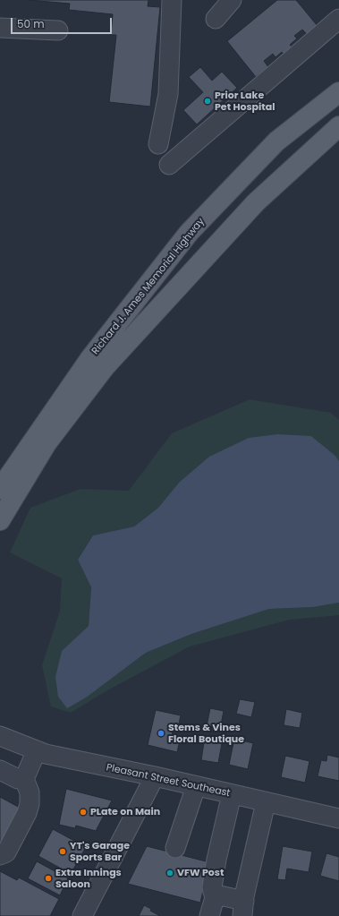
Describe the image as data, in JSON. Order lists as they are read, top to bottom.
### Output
{
  "streets": {
    "main road": ["Richard J. Ames Memorial Highway"],
    "street": ["Pleasant Street Southeast"]
  },
  "places": [
    "Prior Lake Pet Hospital",
    "Stems & Vines Floral Boutique",
    "PLate on Main",
    "YT's Garage Sports Bar",
    "VFW Post",
    "Extra Innings Saloon"
  ],
  "scale_bar": "50 m"
}
